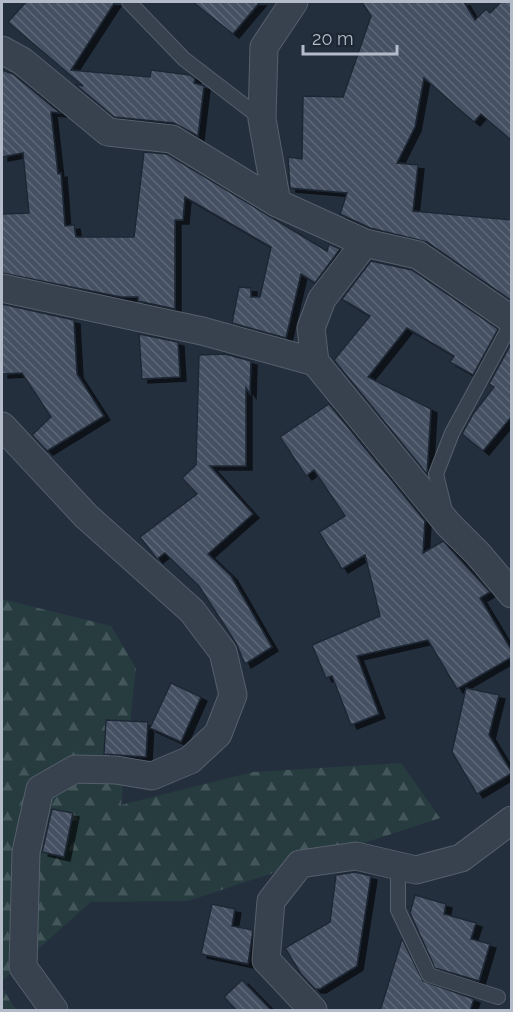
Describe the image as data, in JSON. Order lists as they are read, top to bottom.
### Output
{
  "scale_bar": "20 m"
}
